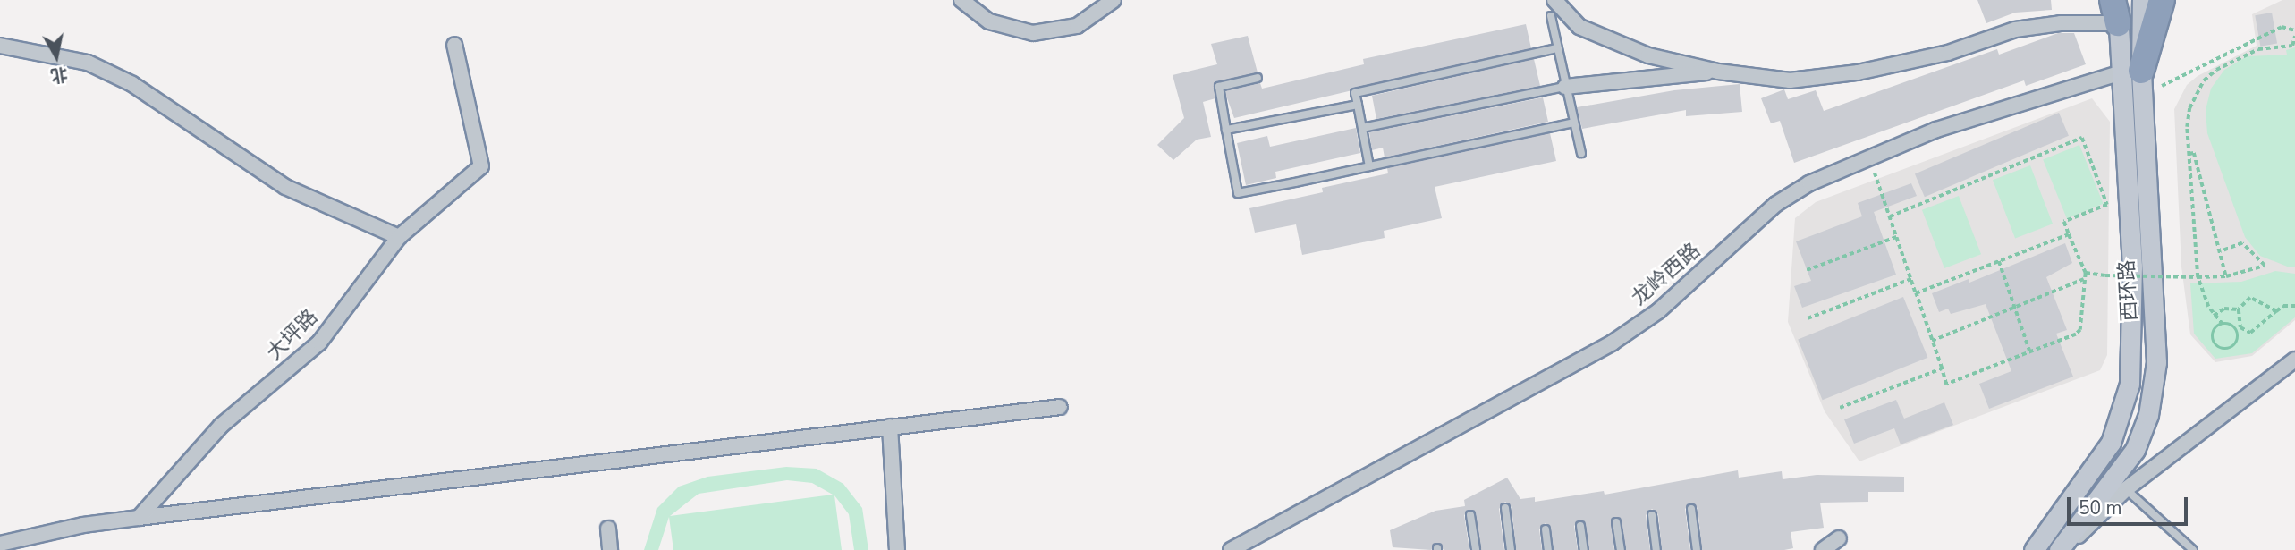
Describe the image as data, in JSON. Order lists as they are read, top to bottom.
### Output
{
  "streets": {
    "main road": ["西环路"],
    "street": ["龙岭西路", "大坪路"]
  },
  "crossings": [
    ["龙岭西路", "西环路"]
  ],
  "scale_bar": "50 m",
  "north": "bottom"
}
